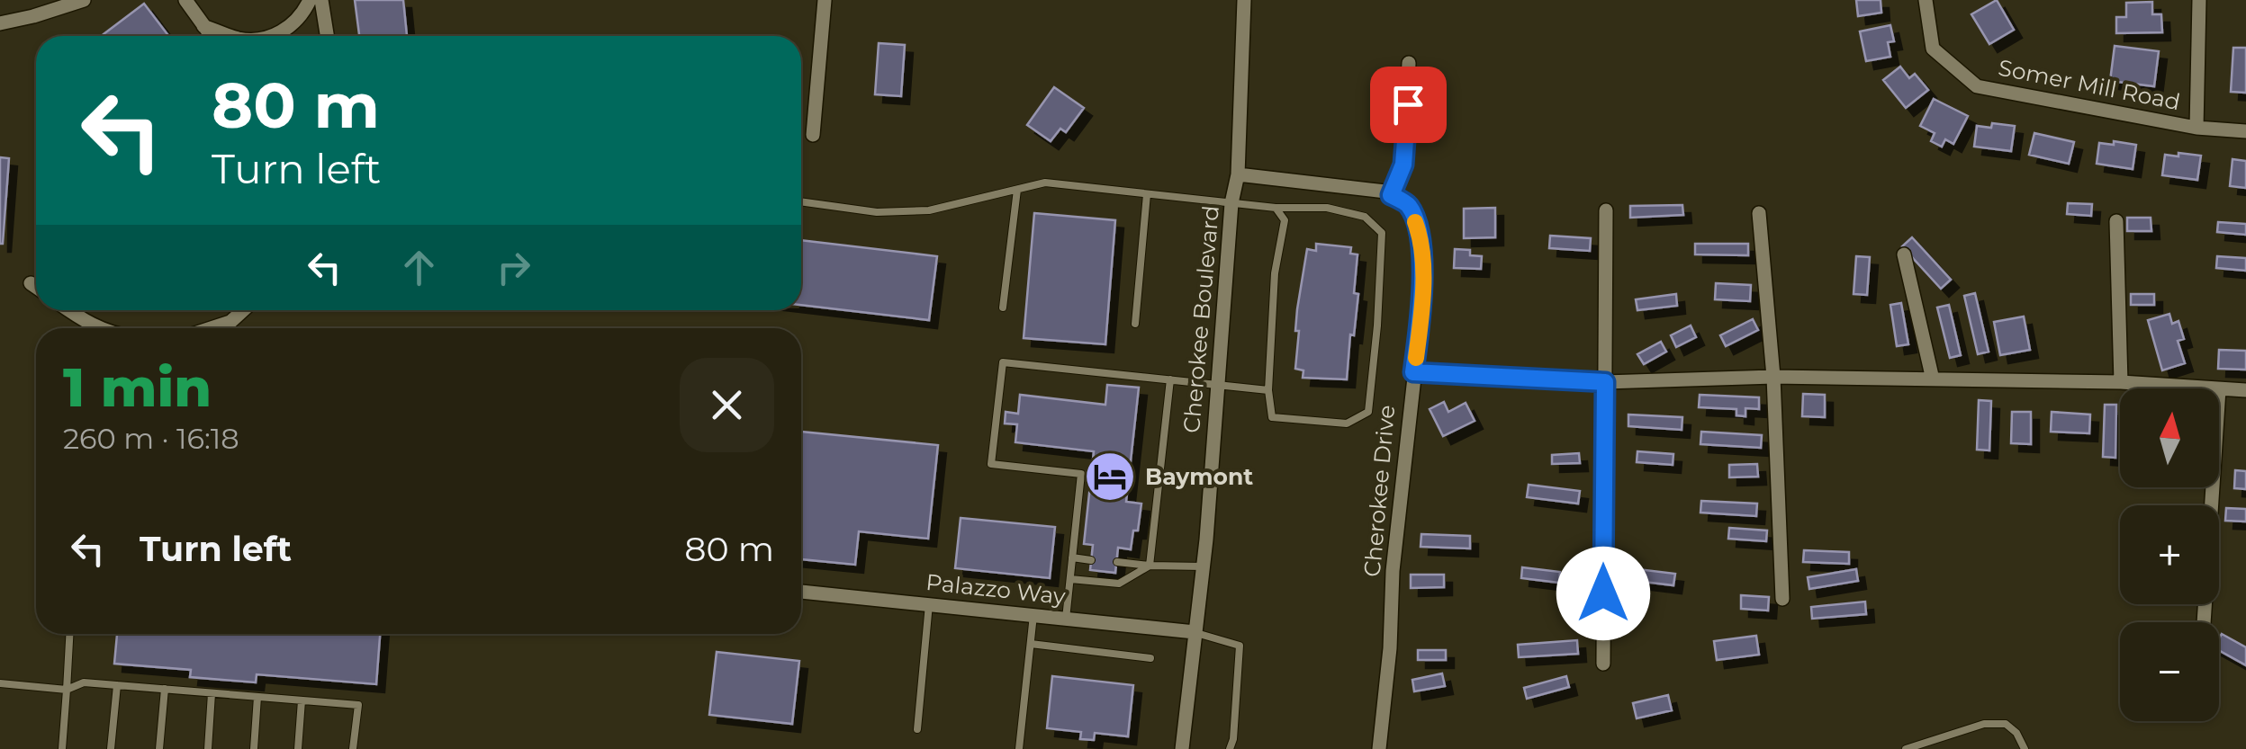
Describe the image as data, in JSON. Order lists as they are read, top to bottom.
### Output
{
  "streets": {
    "street": [
      "Somer Mill Road",
      "Cherokee Boulevard",
      "Cherokee Drive",
      "Palazzo Way"
    ]
  },
  "crossings": [
    ["Cherokee Boulevard", "Palazzo Way"]
  ],
  "places": {
    "hotel": ["Baymont"]
  },
  "north": "top",
  "page": {
    "turn": ["80 m", "Turn left"],
    "heading": ["1 min", "260 m · 16:18"],
    "map_buttons": ["+", "−"],
    "list": [
      {
        "name": "Turn left",
        "value": "80 m"
      }
    ]
  }
}
